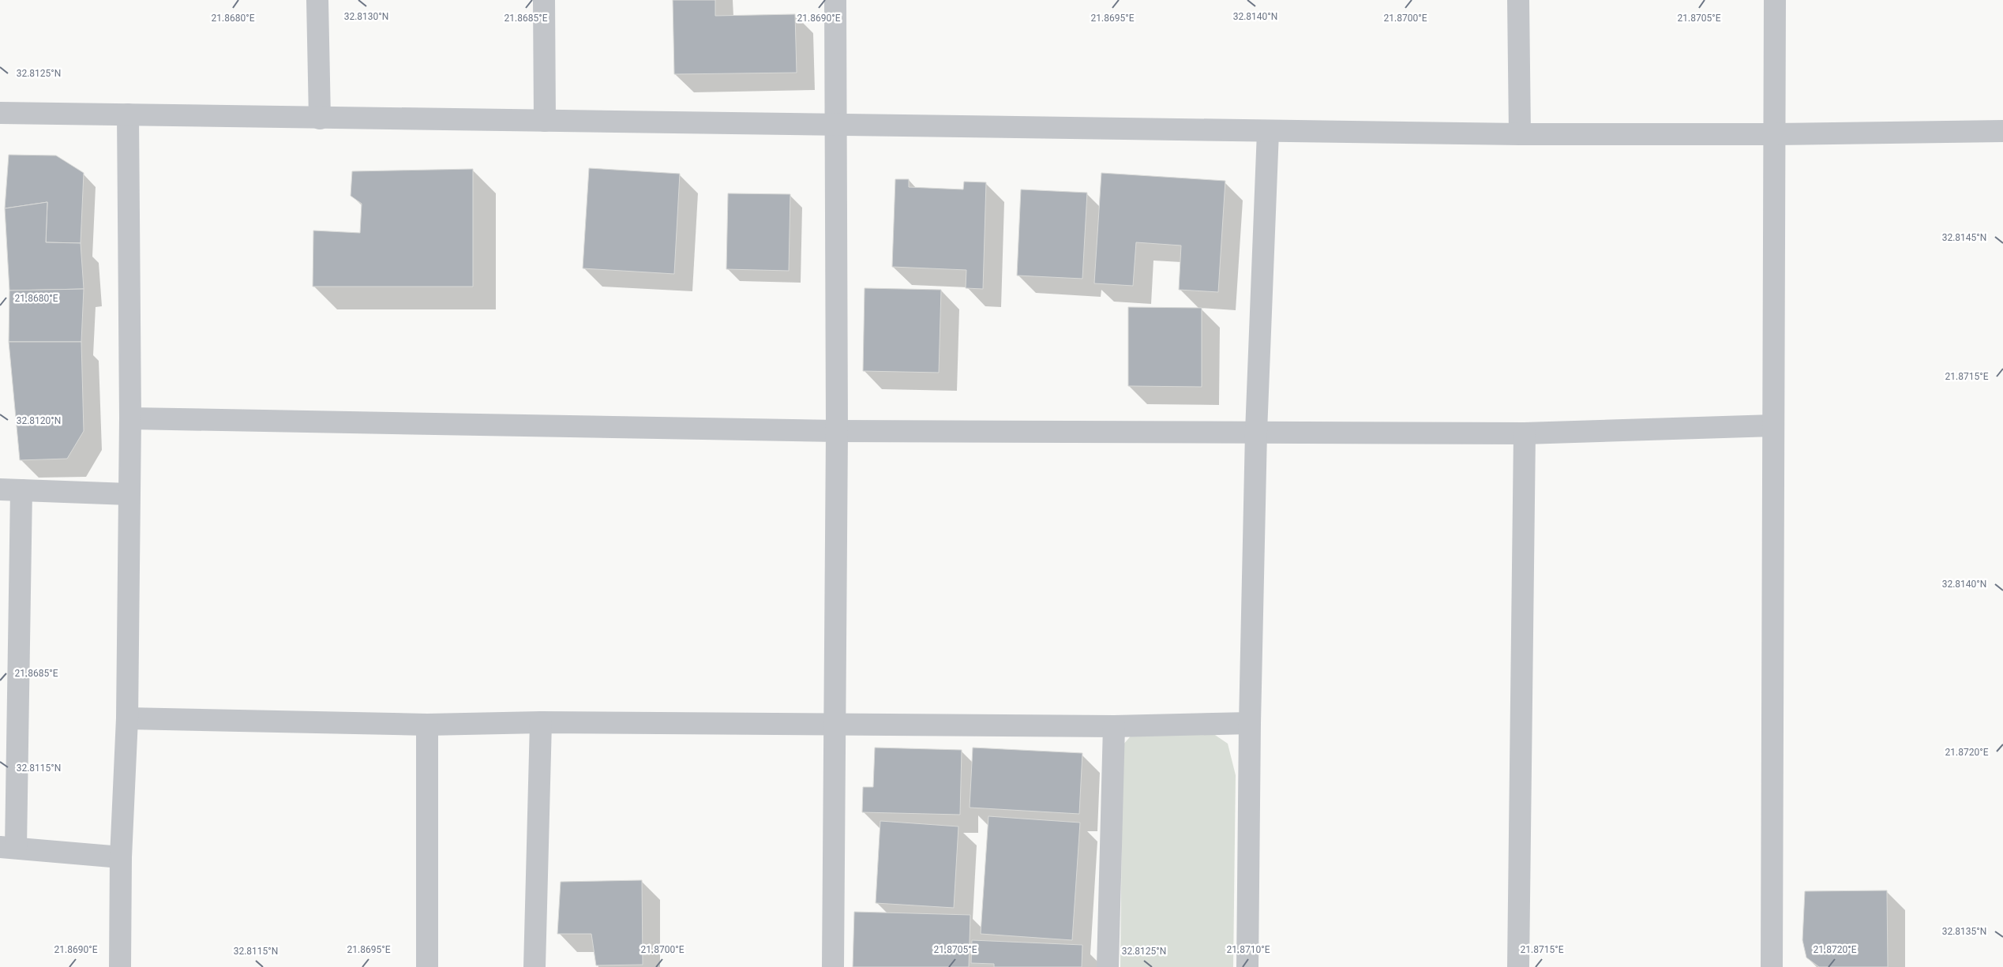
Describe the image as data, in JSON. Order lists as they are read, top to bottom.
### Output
{
  "coordinates": [
    "32.8130°N",
    "32.8140°N",
    "21.8680°E",
    "21.8705°E",
    "21.8685°E",
    "21.8690°E",
    "21.8695°E",
    "21.8700°E",
    "32.8125°N",
    "32.8145°N",
    "21.8715°E",
    "32.8120°N",
    "21.8720°E",
    "32.8115°N",
    "32.8135°N",
    "21.8710°E"
  ]
}
